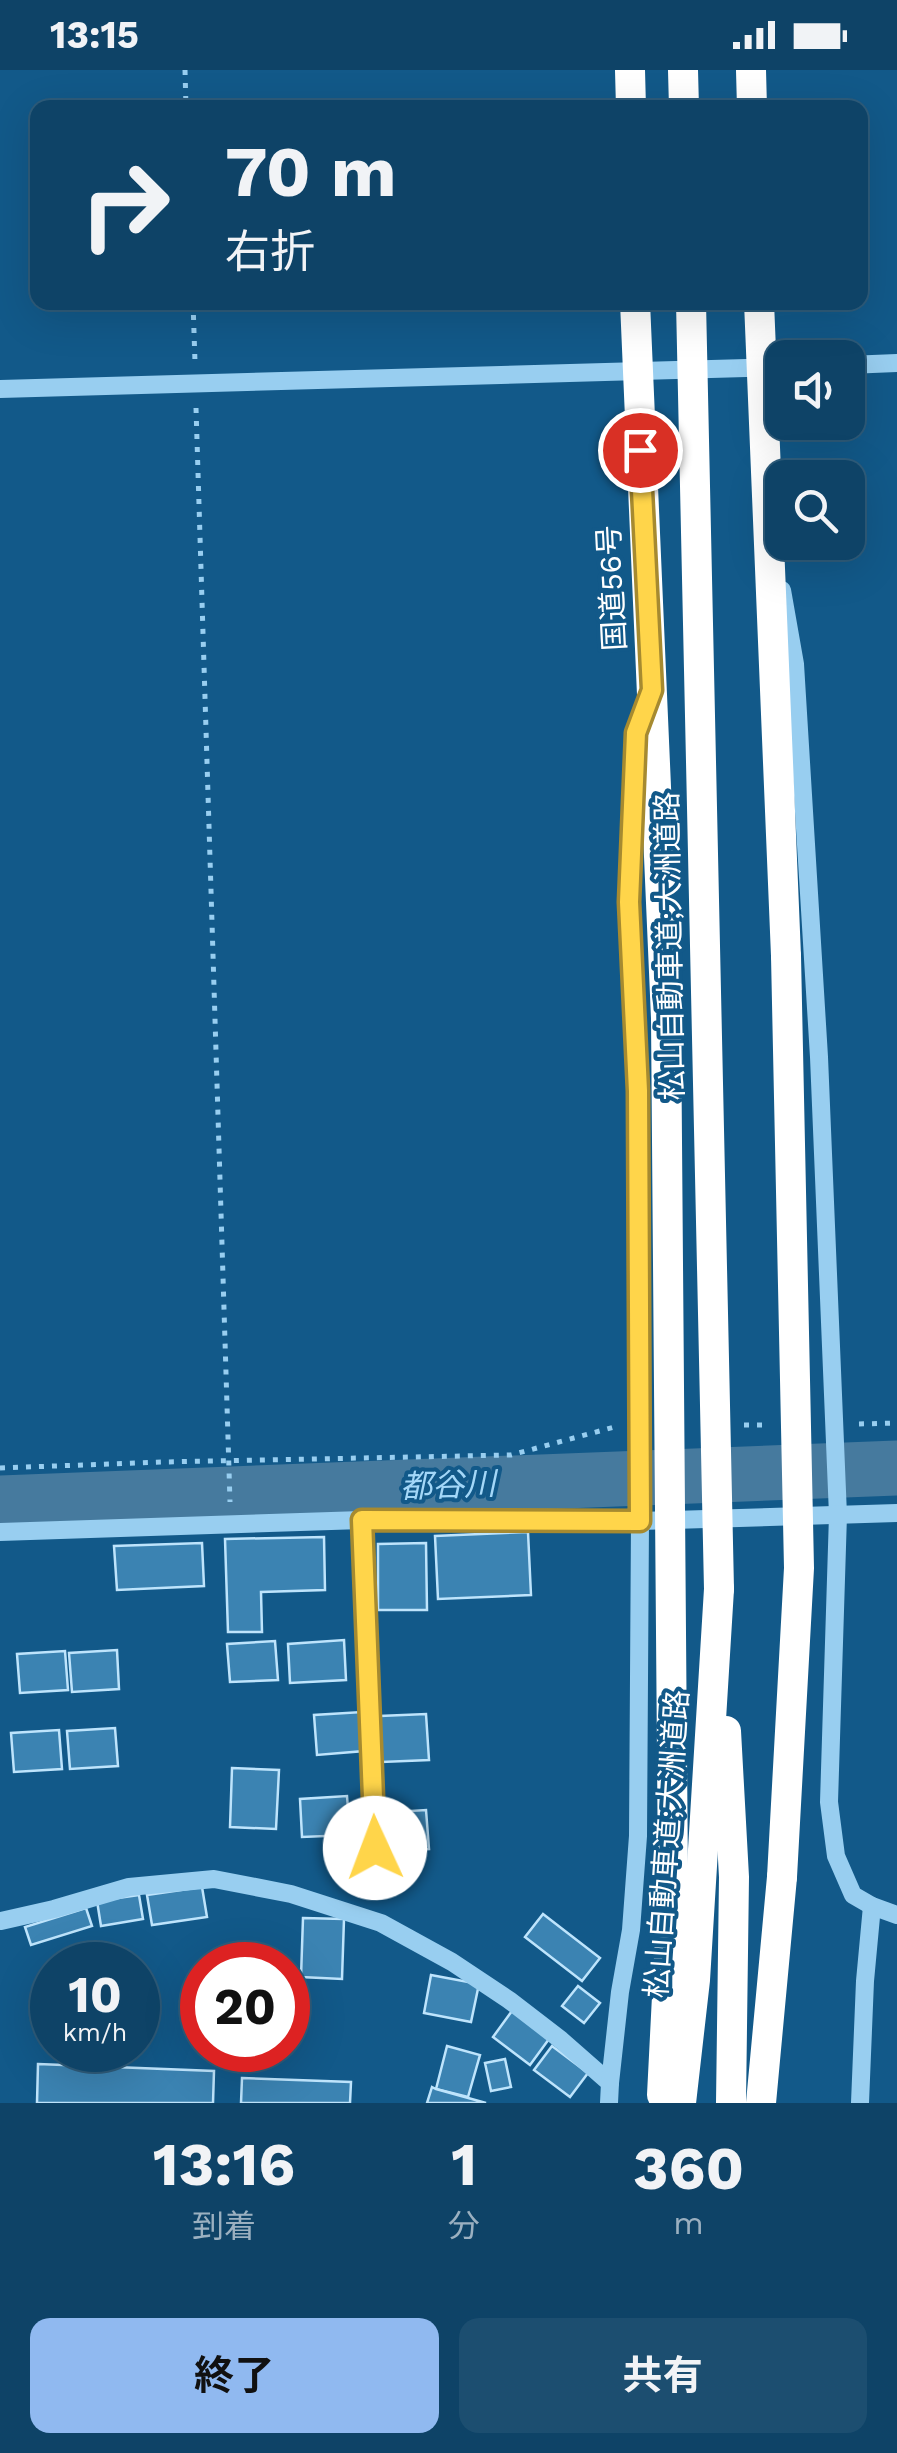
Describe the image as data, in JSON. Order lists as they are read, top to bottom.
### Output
{
  "streets": {
    "highway": ["国道56号", "松山自動車道;大洲道路"]
  },
  "crossings": [
    ["国道56号", "松山自動車道;大洲道路"]
  ],
  "water": ["都谷川"],
  "page": {
    "status": "13:15",
    "turn": ["70 m", "右折"],
    "speed": "10 km/h",
    "limit": "20",
    "eta": [
      "13:16",
      "到着",
      "1",
      "分",
      "360",
      "m"
    ],
    "buttons": ["終了", "共有"]
  }
}
